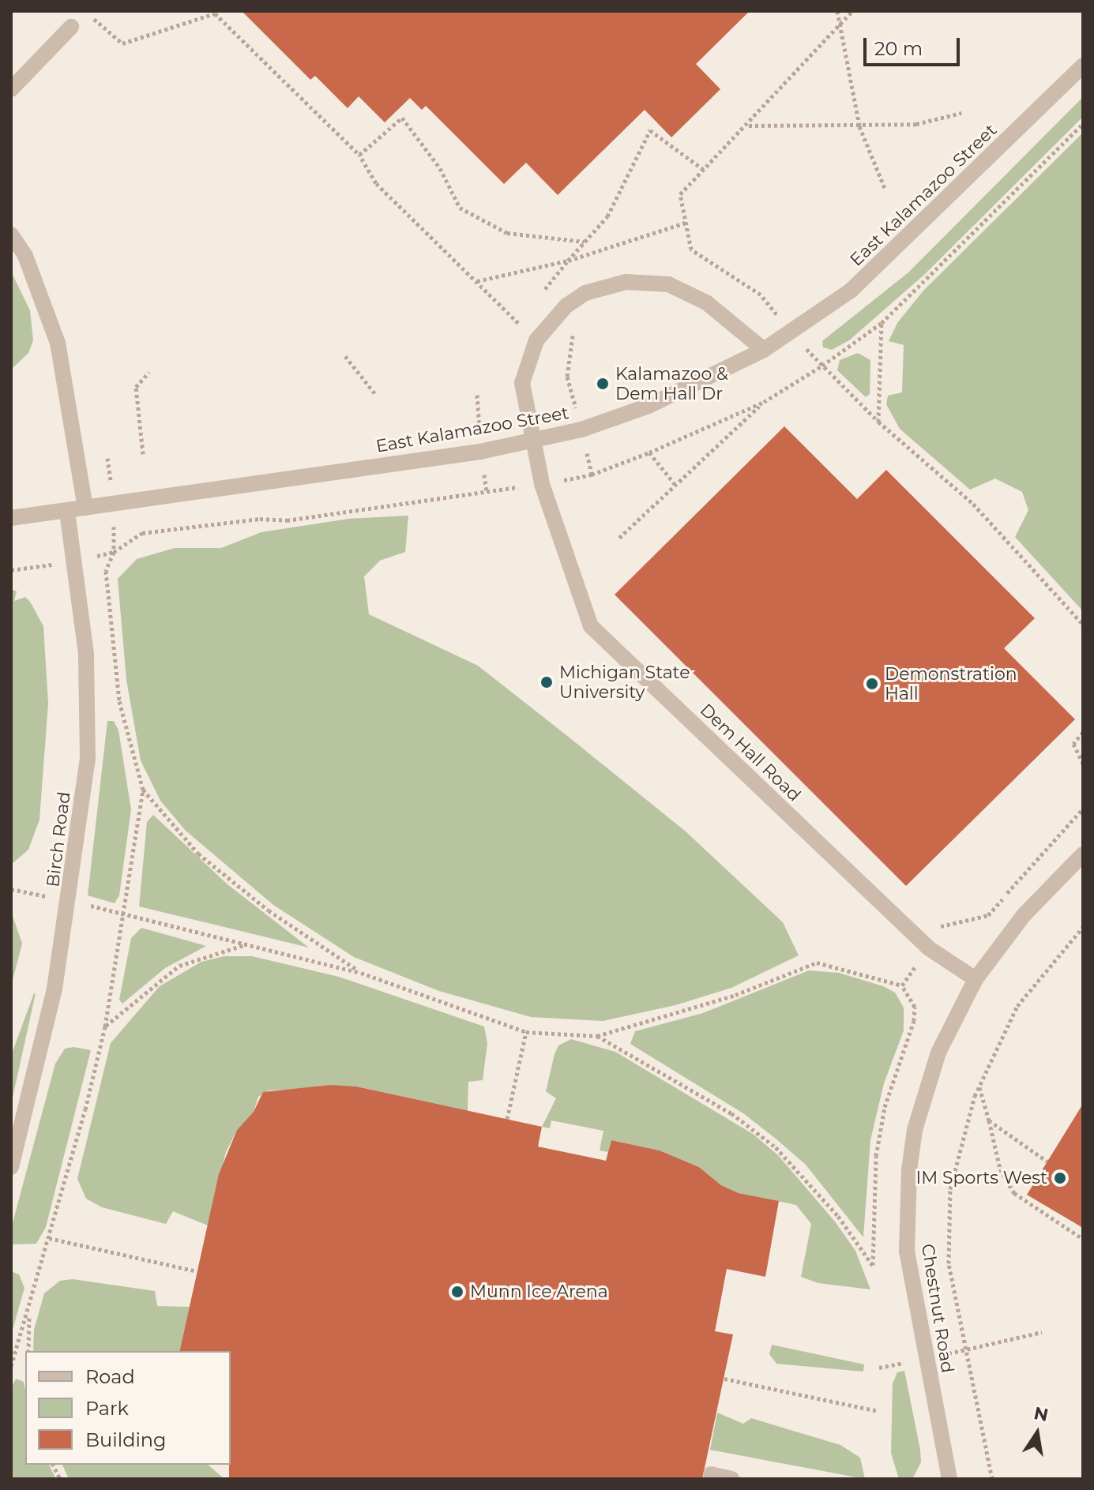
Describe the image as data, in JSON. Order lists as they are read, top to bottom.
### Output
{
  "streets": {
    "street": [
      "East Kalamazoo Street",
      "Dem Hall Road",
      "Birch Road",
      "Chestnut Road"
    ]
  },
  "crossings": [
    ["East Kalamazoo Street", "Dem Hall Road"],
    ["East Kalamazoo Street", "Birch Road"],
    ["Dem Hall Road", "Chestnut Road"]
  ],
  "places": [
    "Kalamazoo & Dem Hall Dr",
    "Michigan State University",
    "Demonstration Hall",
    "IM Sports West",
    "Munn Ice Arena"
  ],
  "legend": ["Road", "Park", "Building"],
  "scale_bar": "20 m",
  "north": "top"
}
